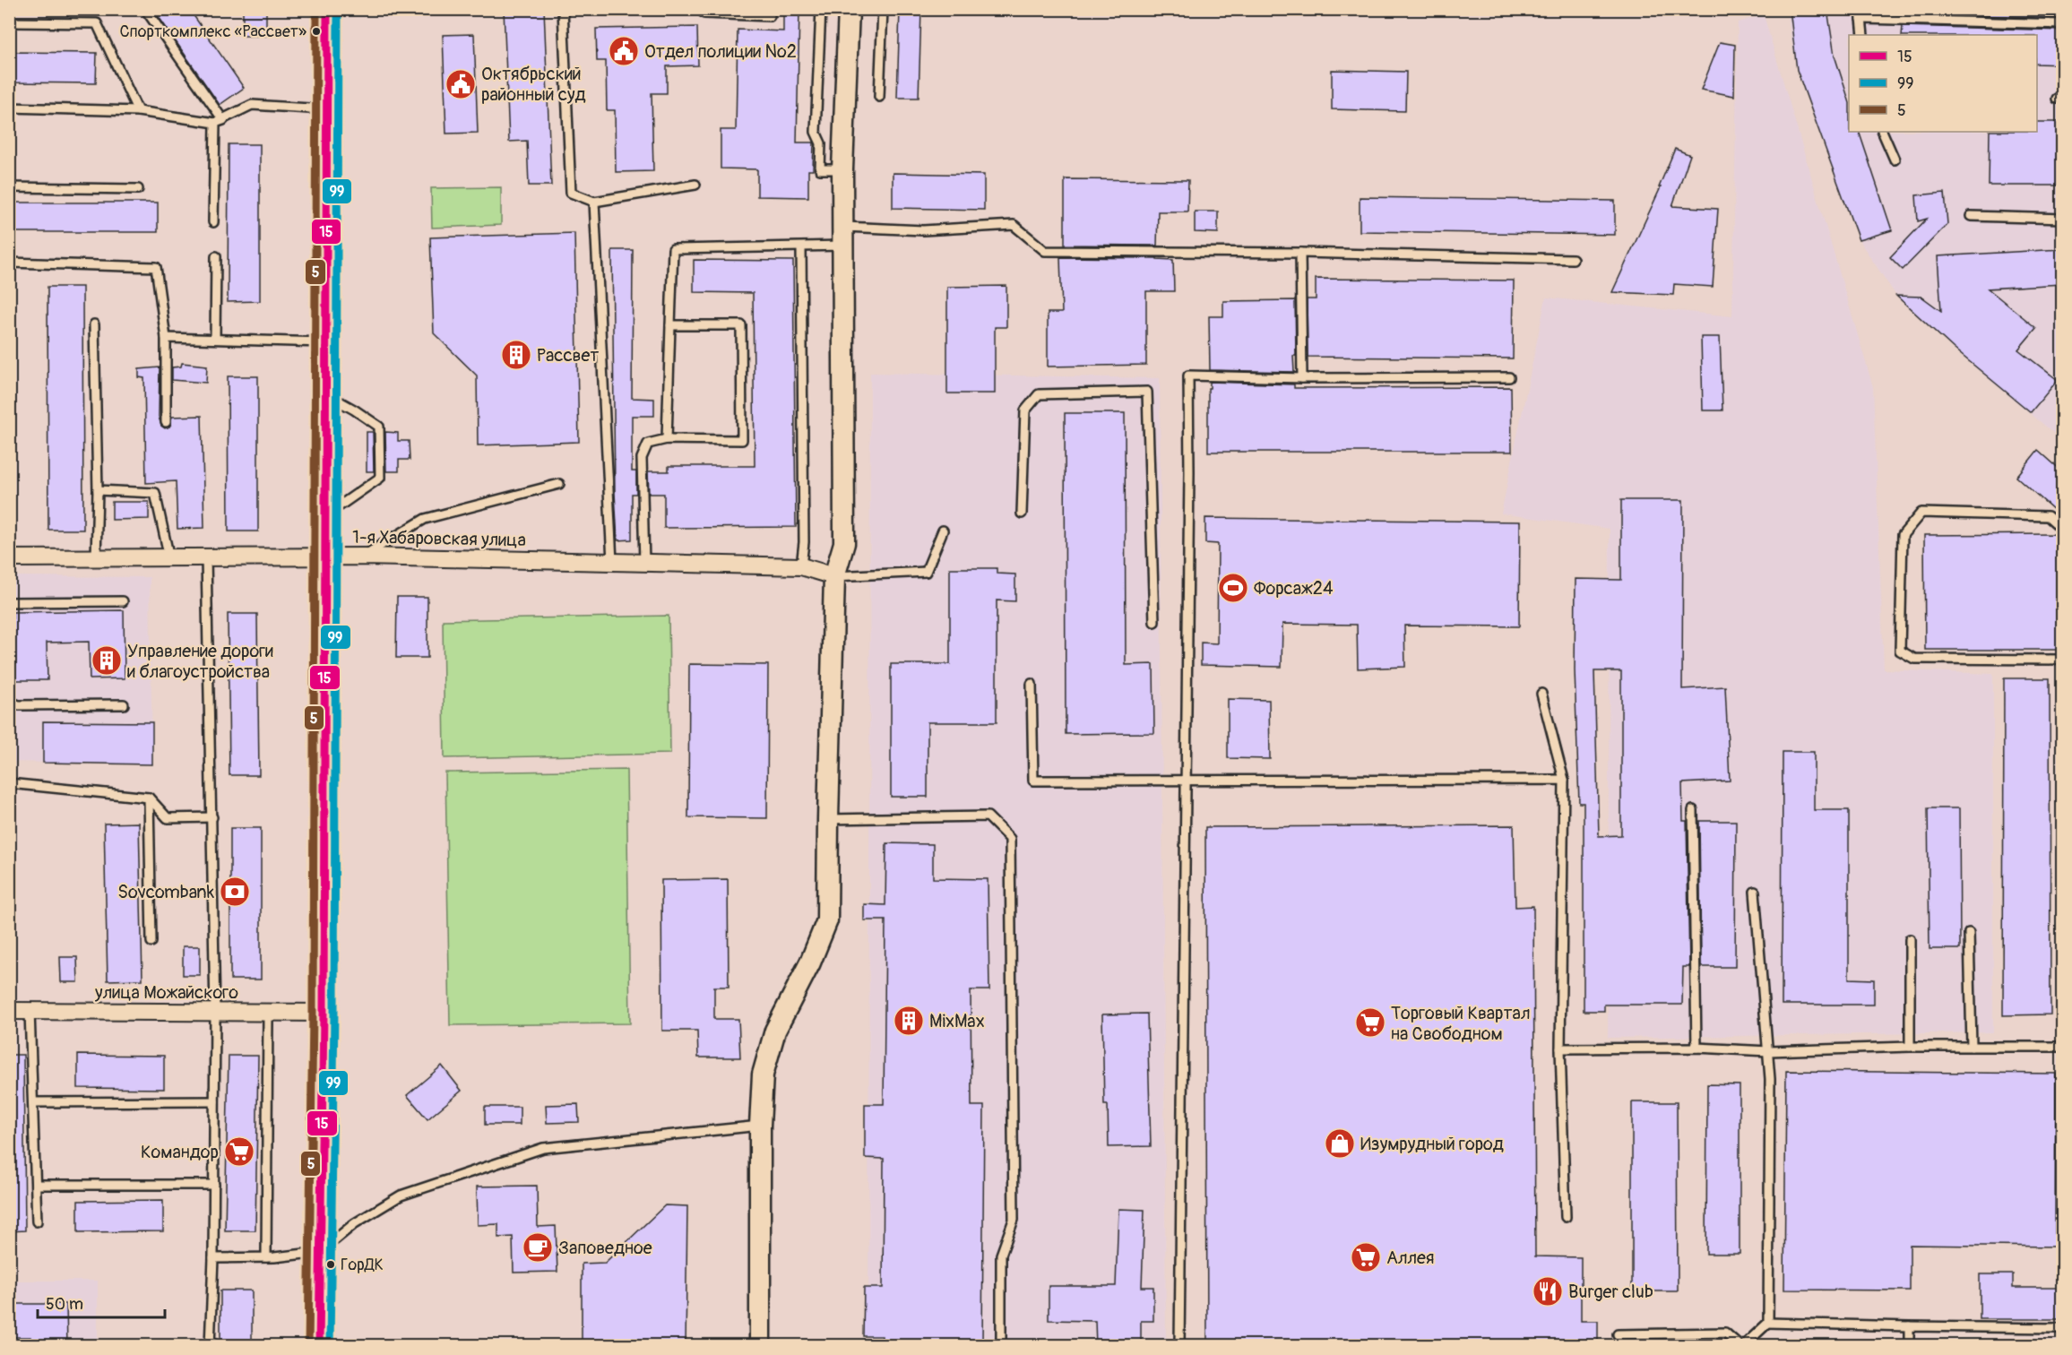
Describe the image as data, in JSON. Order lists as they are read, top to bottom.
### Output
{
  "streets": {
    "street": ["1-я Хабаровская улица", "улица Можайского"]
  },
  "places": {
    "other": ["Спорткомплекс «Рассвет»", "ГорДК"],
    "public building": ["Отдел полиции №2", "Октябрьский районный суд"],
    "building": ["Рассвет", "Управление дороги и благоустройства", "MixMax"],
    "sports": ["Форсаж24"],
    "bank": ["Sovcombank"],
    "supermarket": ["Торговый Квартал на Свободном", "Командор", "Аллея"],
    "shop": ["Изумрудный город"],
    "cafe": ["Заповедное"],
    "restaurant": ["Burger club"]
  },
  "lines": ["transit line 15", "transit line 99", "transit line 5"],
  "legend": ["15", "99", "5"],
  "scale_bar": "50 m"
}
